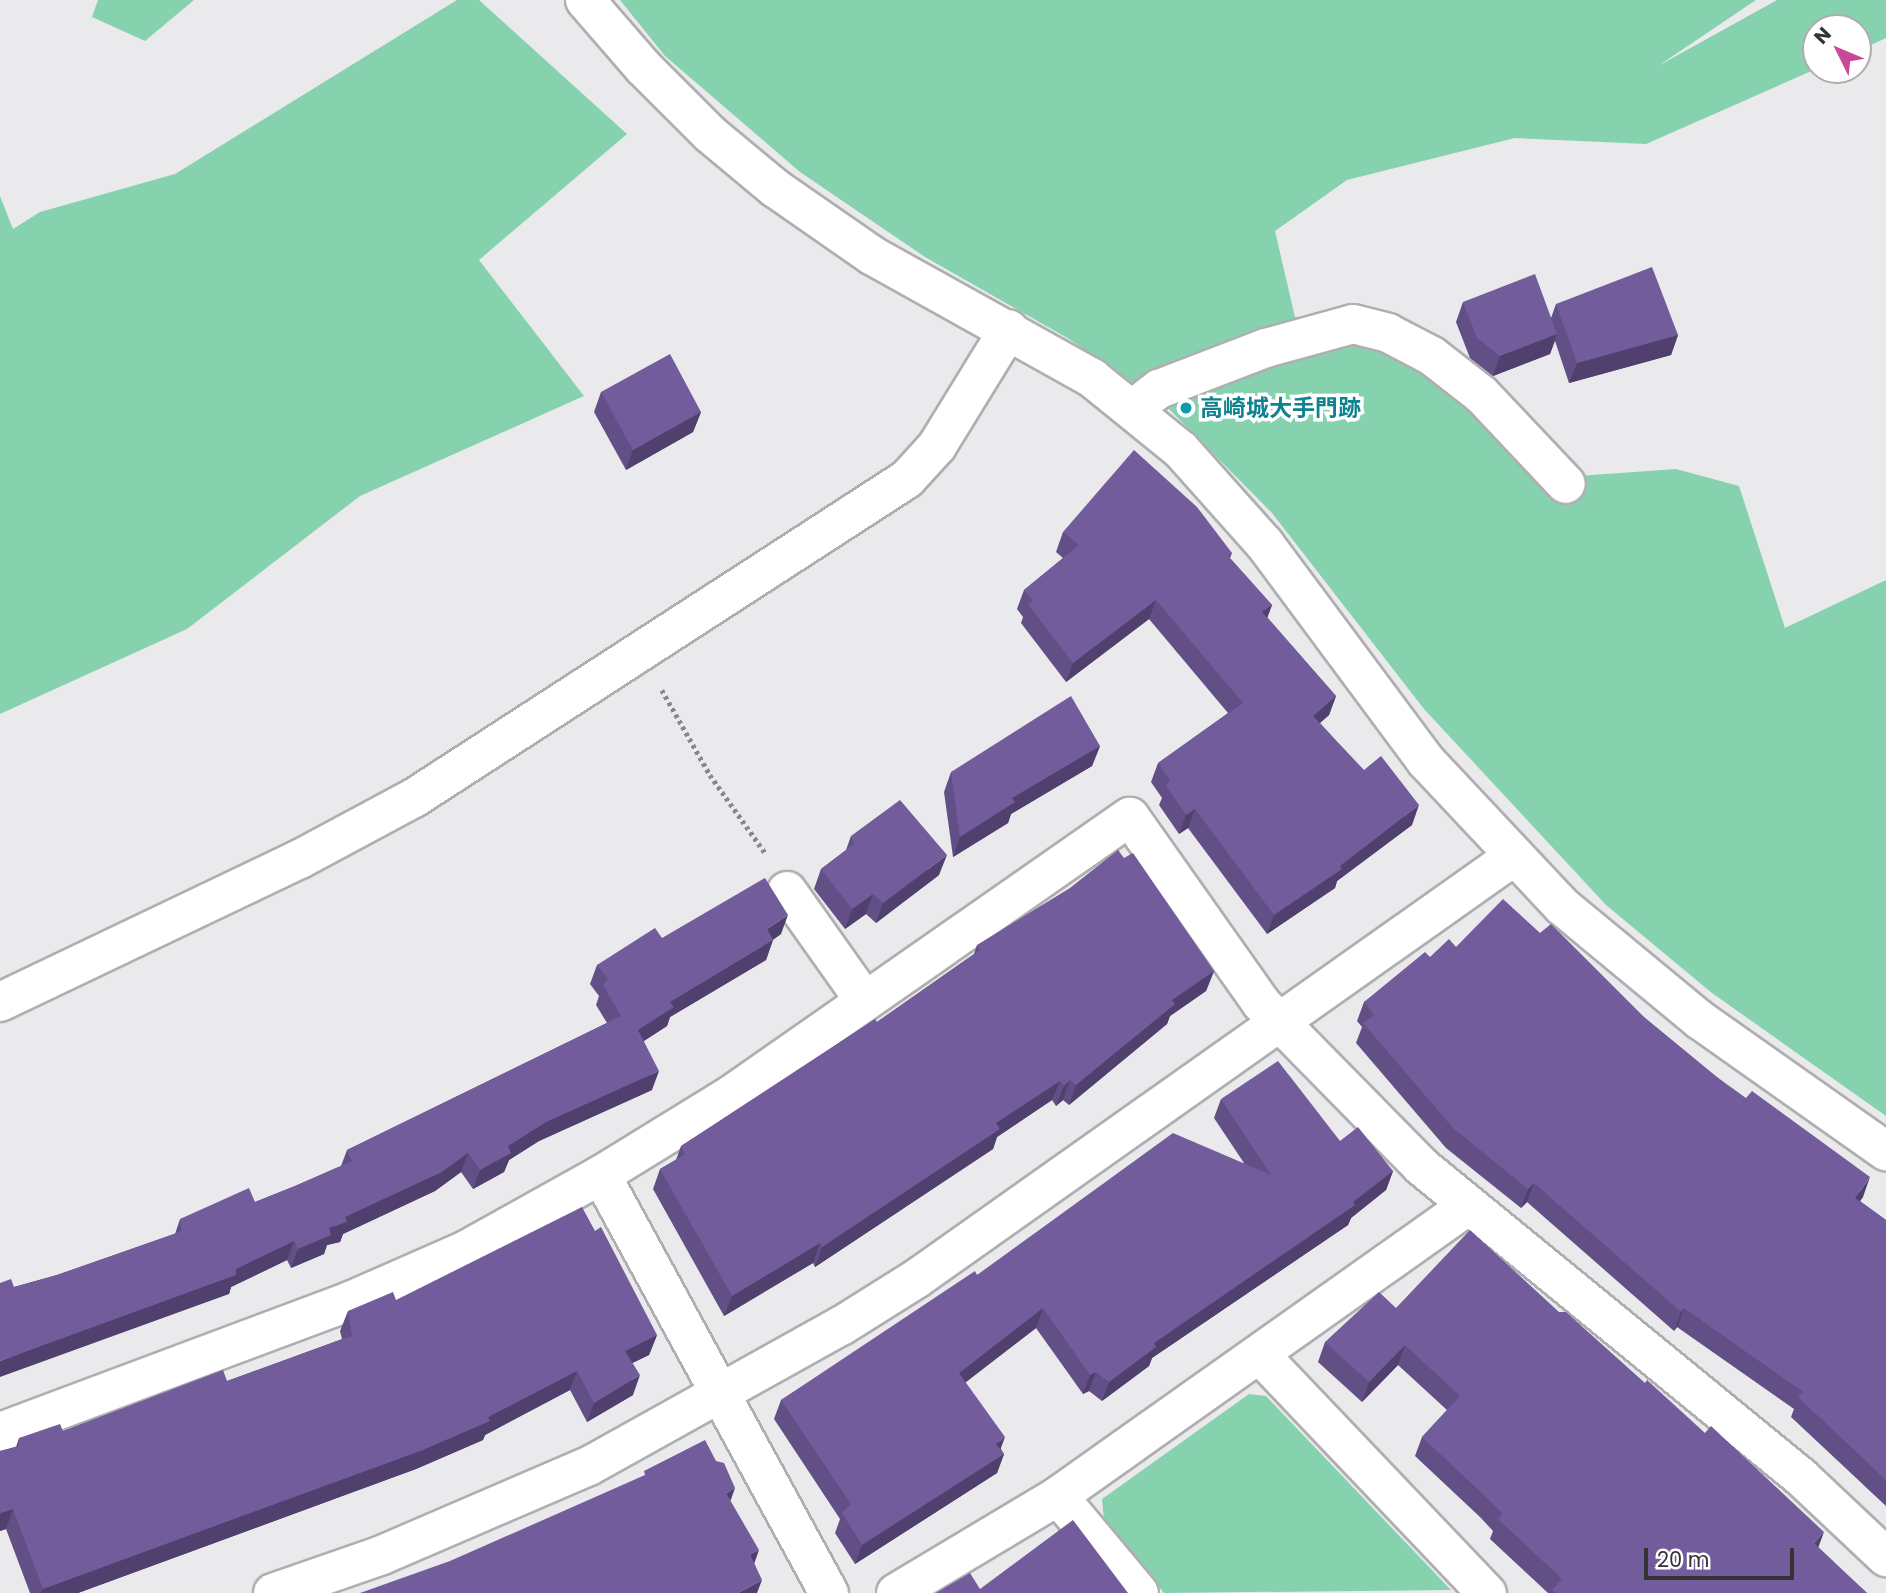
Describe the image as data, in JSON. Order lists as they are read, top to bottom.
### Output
{
  "places": ["高崎城大手門跡"],
  "scale_bar": "20 m",
  "north": "top left"
}
